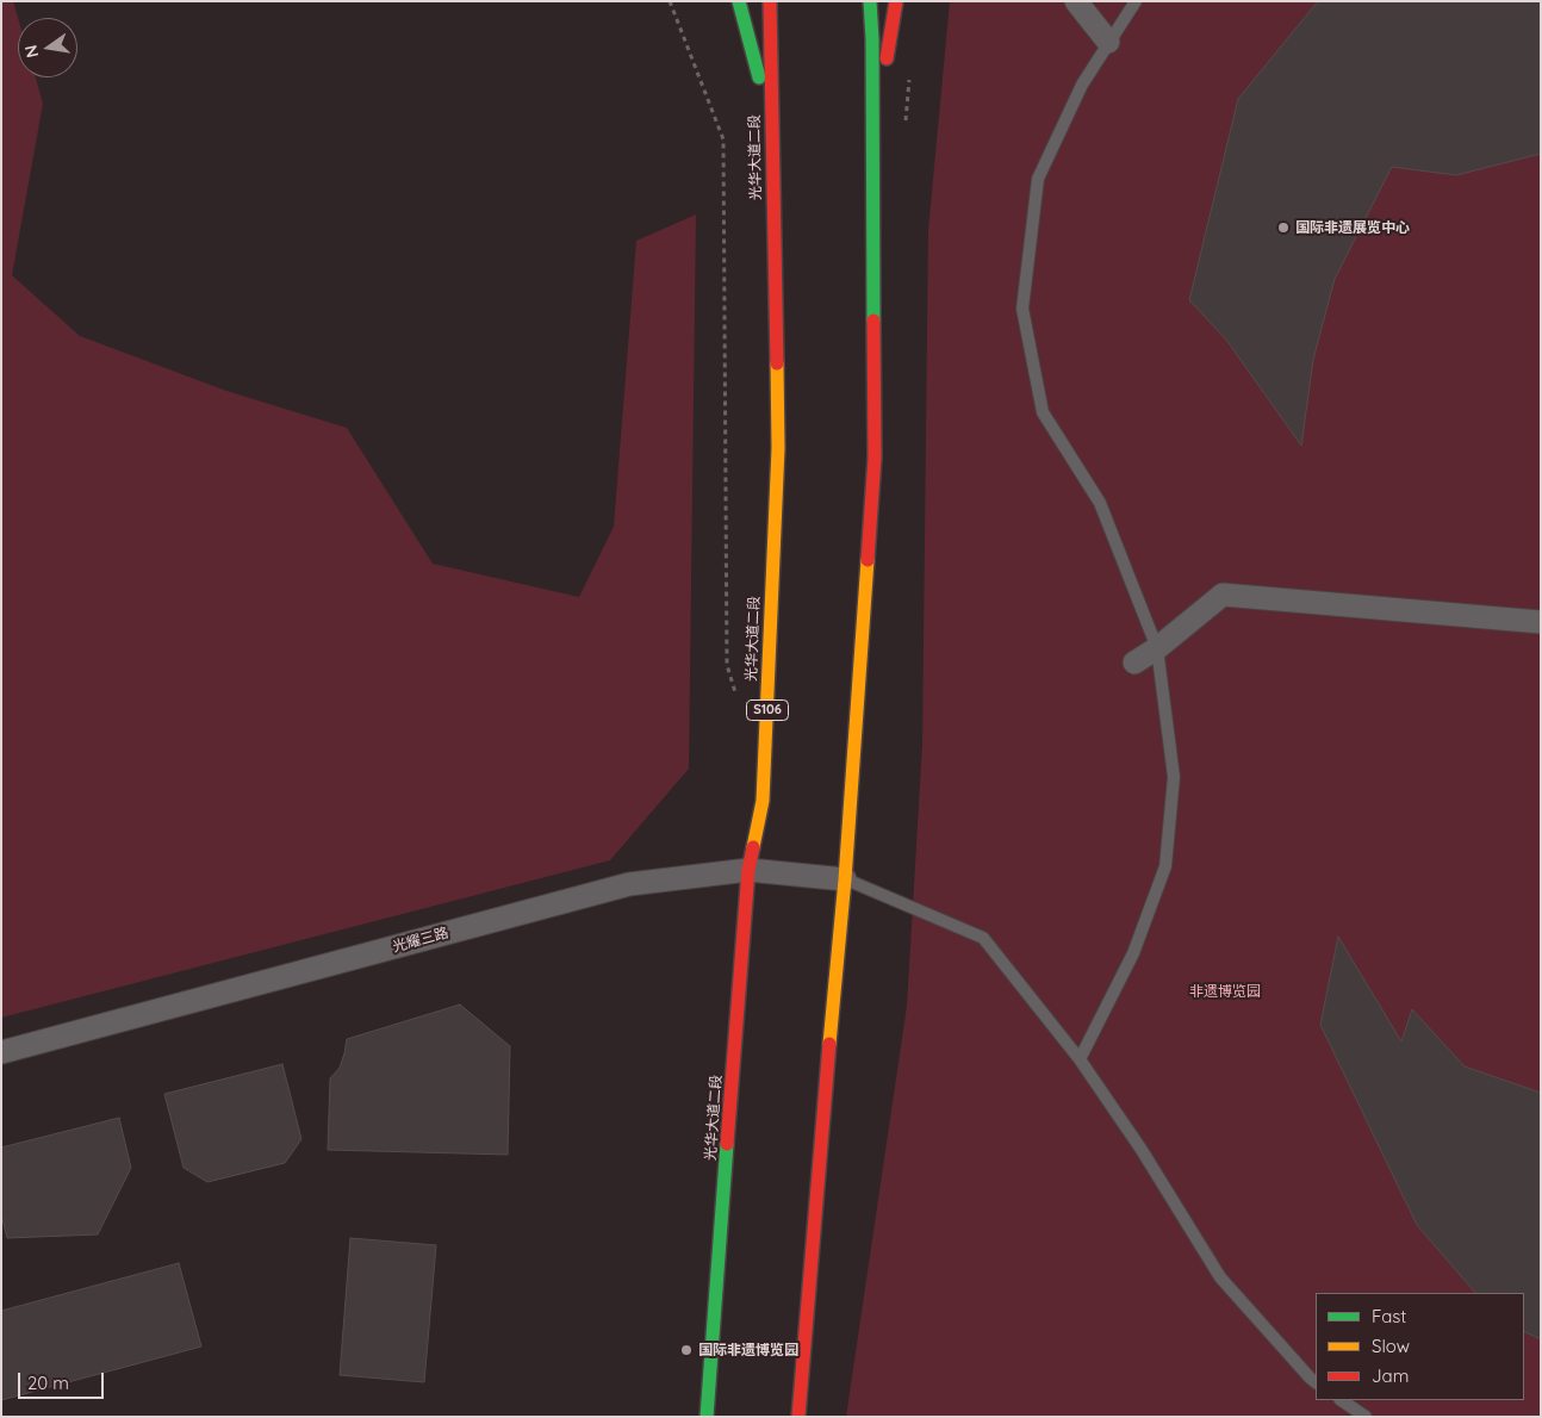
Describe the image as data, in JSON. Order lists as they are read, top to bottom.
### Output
{
  "streets": {
    "main road": ["光华大道二段", "S106"],
    "street": ["光耀三路"]
  },
  "crossings": [
    ["光华大道二段", "光耀三路"]
  ],
  "parks": ["非遗博览园"],
  "places": ["国际非遗展览中心", "国际非遗博览园"],
  "legend": ["Fast", "Slow", "Jam"],
  "scale_bar": "20 m",
  "north": "left"
}
